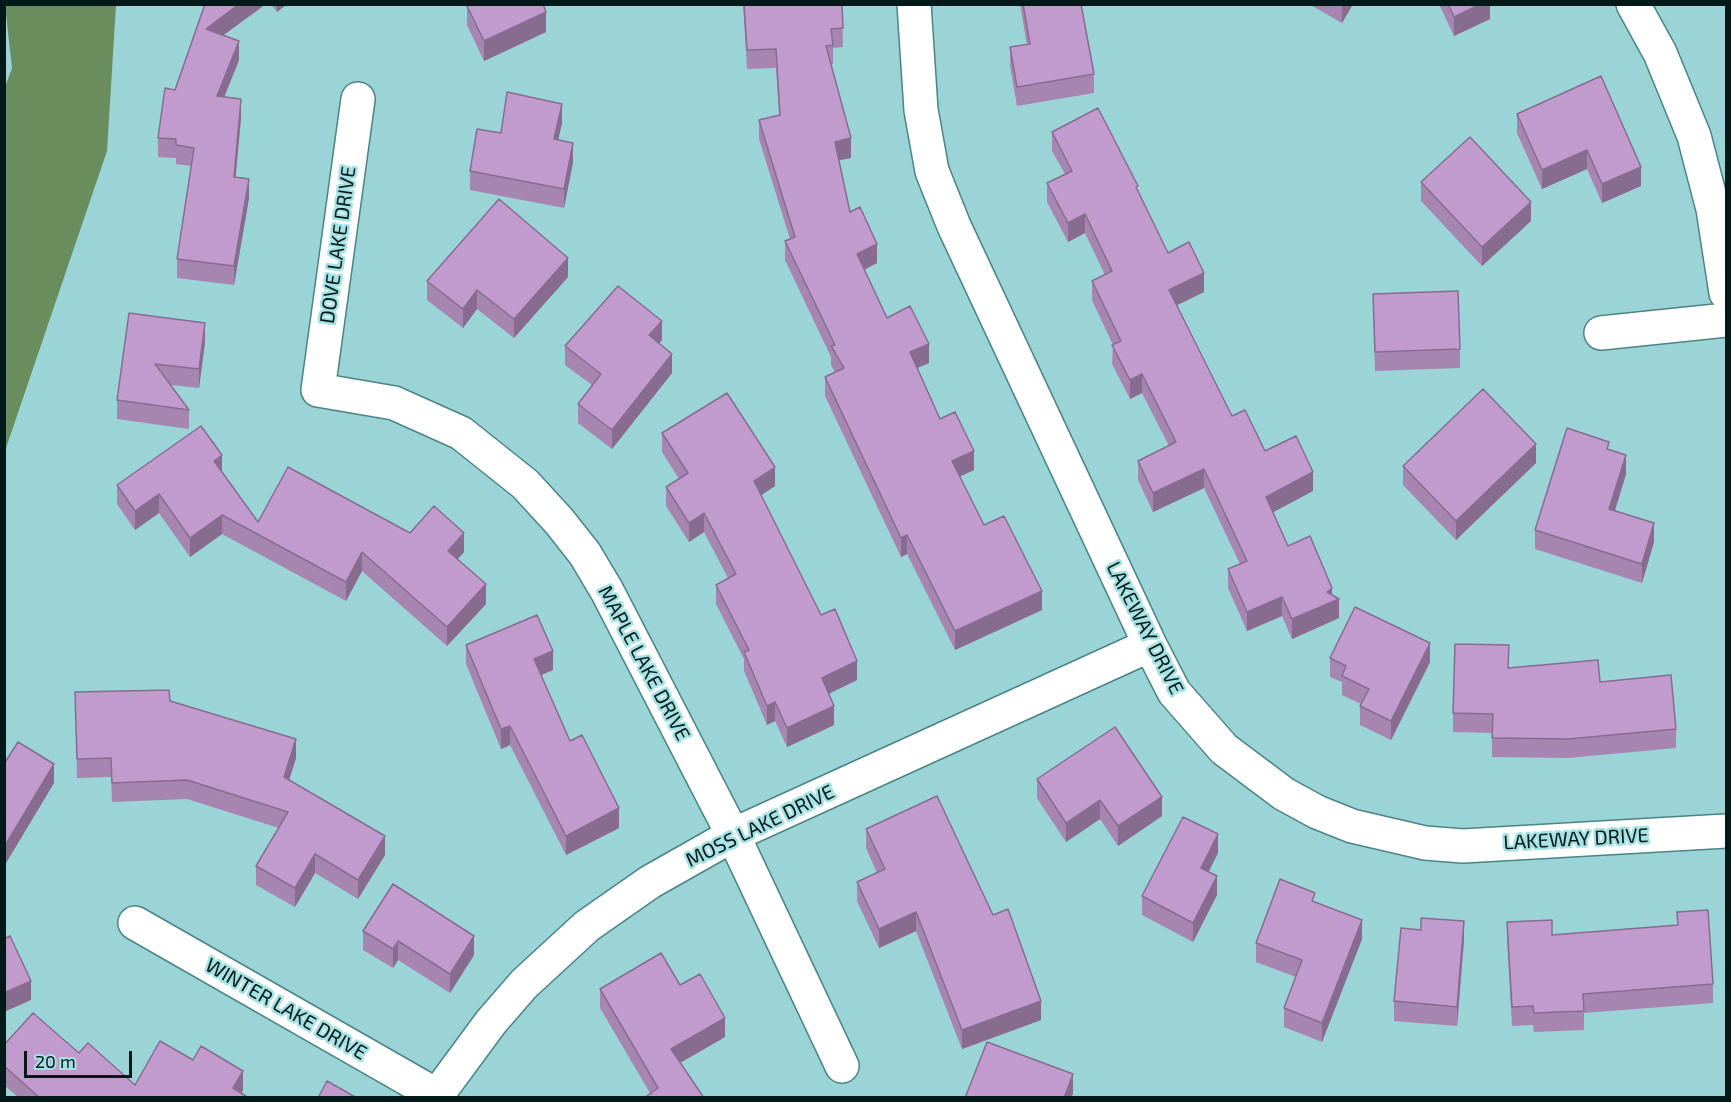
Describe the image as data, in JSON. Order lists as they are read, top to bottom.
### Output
{
  "streets": {
    "street": [
      "DOVE LAKE DRIVE",
      "LAKEWAY DRIVE",
      "MAPLE LAKE DRIVE",
      "MOSS LAKE DRIVE",
      "WINTER LAKE DRIVE"
    ]
  },
  "crossings": [
    ["DOVE LAKE DRIVE", "MAPLE LAKE DRIVE"],
    ["LAKEWAY DRIVE", "MOSS LAKE DRIVE"],
    ["MAPLE LAKE DRIVE", "MOSS LAKE DRIVE"],
    ["MOSS LAKE DRIVE", "WINTER LAKE DRIVE"]
  ],
  "scale_bar": "20 m"
}
